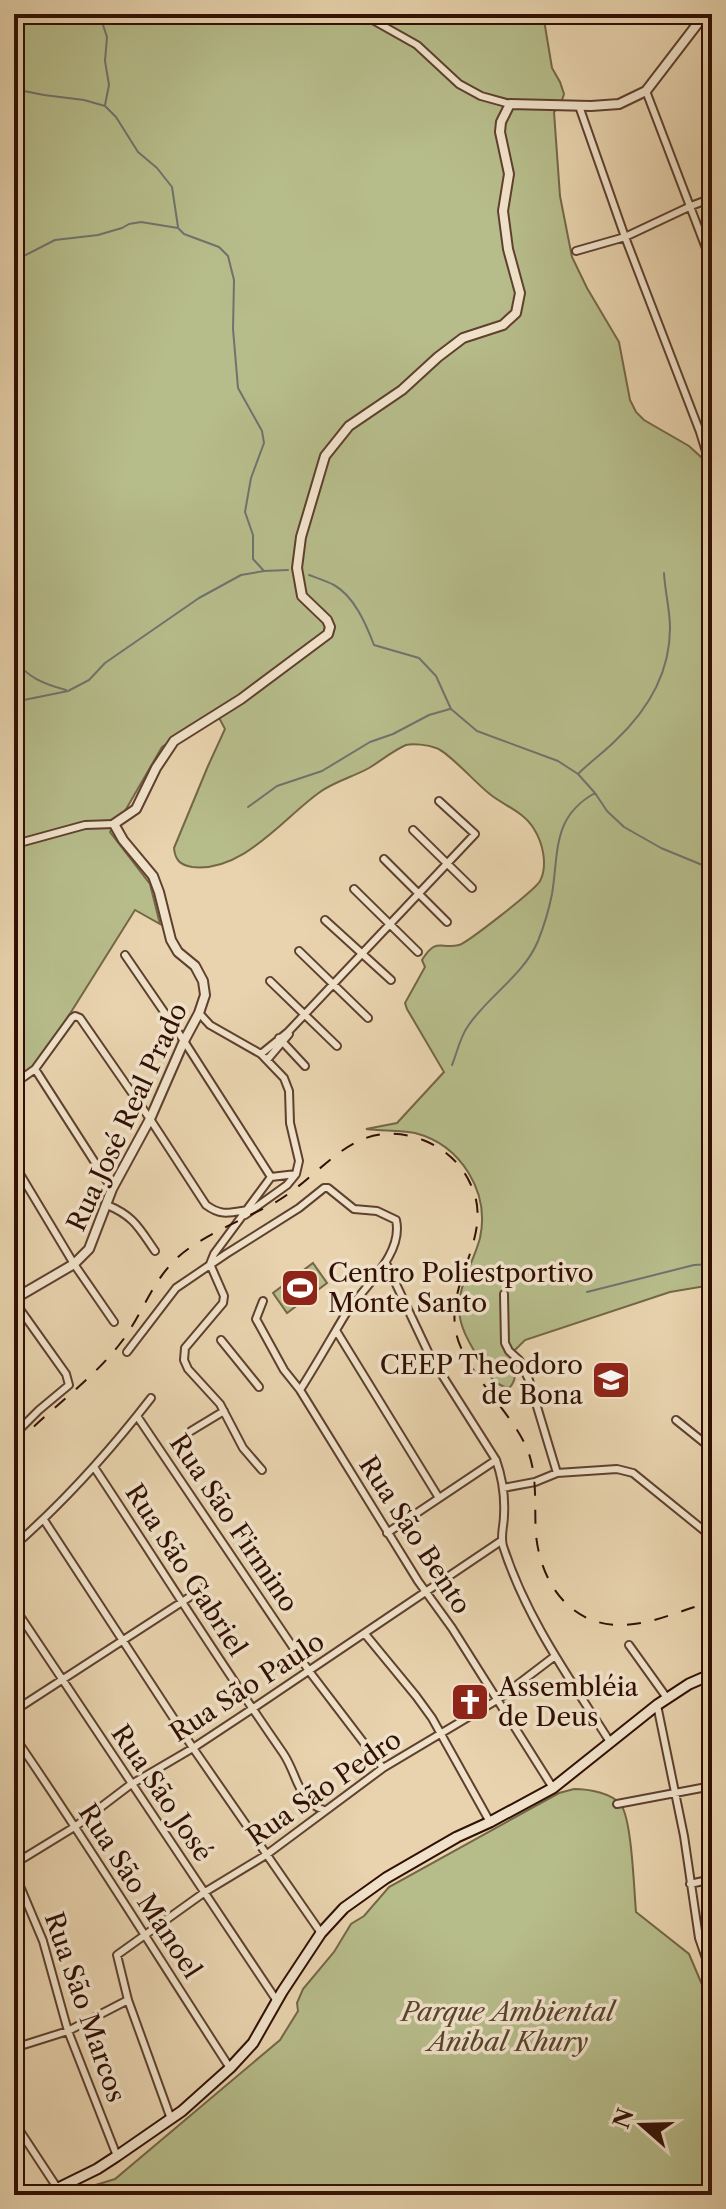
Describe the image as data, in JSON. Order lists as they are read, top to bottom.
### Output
{
  "streets": {
    "street": [
      "Rua José Real Prado",
      "Rua São Firmino",
      "Rua São Bento",
      "Rua São Gabriel",
      "Rua São Paulo",
      "Rua São Pedro",
      "Rua São José",
      "Rua São Manoel",
      "Rua São Marcos"
    ]
  },
  "crossings": [
    ["Rua São Firmino", "Rua São Paulo"],
    ["Rua São Firmino", "Rua São Pedro"],
    ["Rua São Bento", "Rua São Paulo"],
    ["Rua São Bento", "Rua São Pedro"],
    ["Rua São Gabriel", "Rua São Paulo"],
    ["Rua São Gabriel", "Rua São Pedro"],
    ["Rua São Paulo", "Rua São José"],
    ["Rua São Paulo", "Rua São Manoel"],
    ["Rua São Pedro", "Rua São José"],
    ["Rua São Pedro", "Rua São Manoel"]
  ],
  "parks": ["Parque Ambiental Anibal Khury"],
  "places": {
    "sports": ["Centro Poliestportivo Monte Santo"],
    "school or university": ["CEEP Theodoro de Bona"],
    "church": ["Assembléia de Deus"]
  },
  "north": "left"
}
